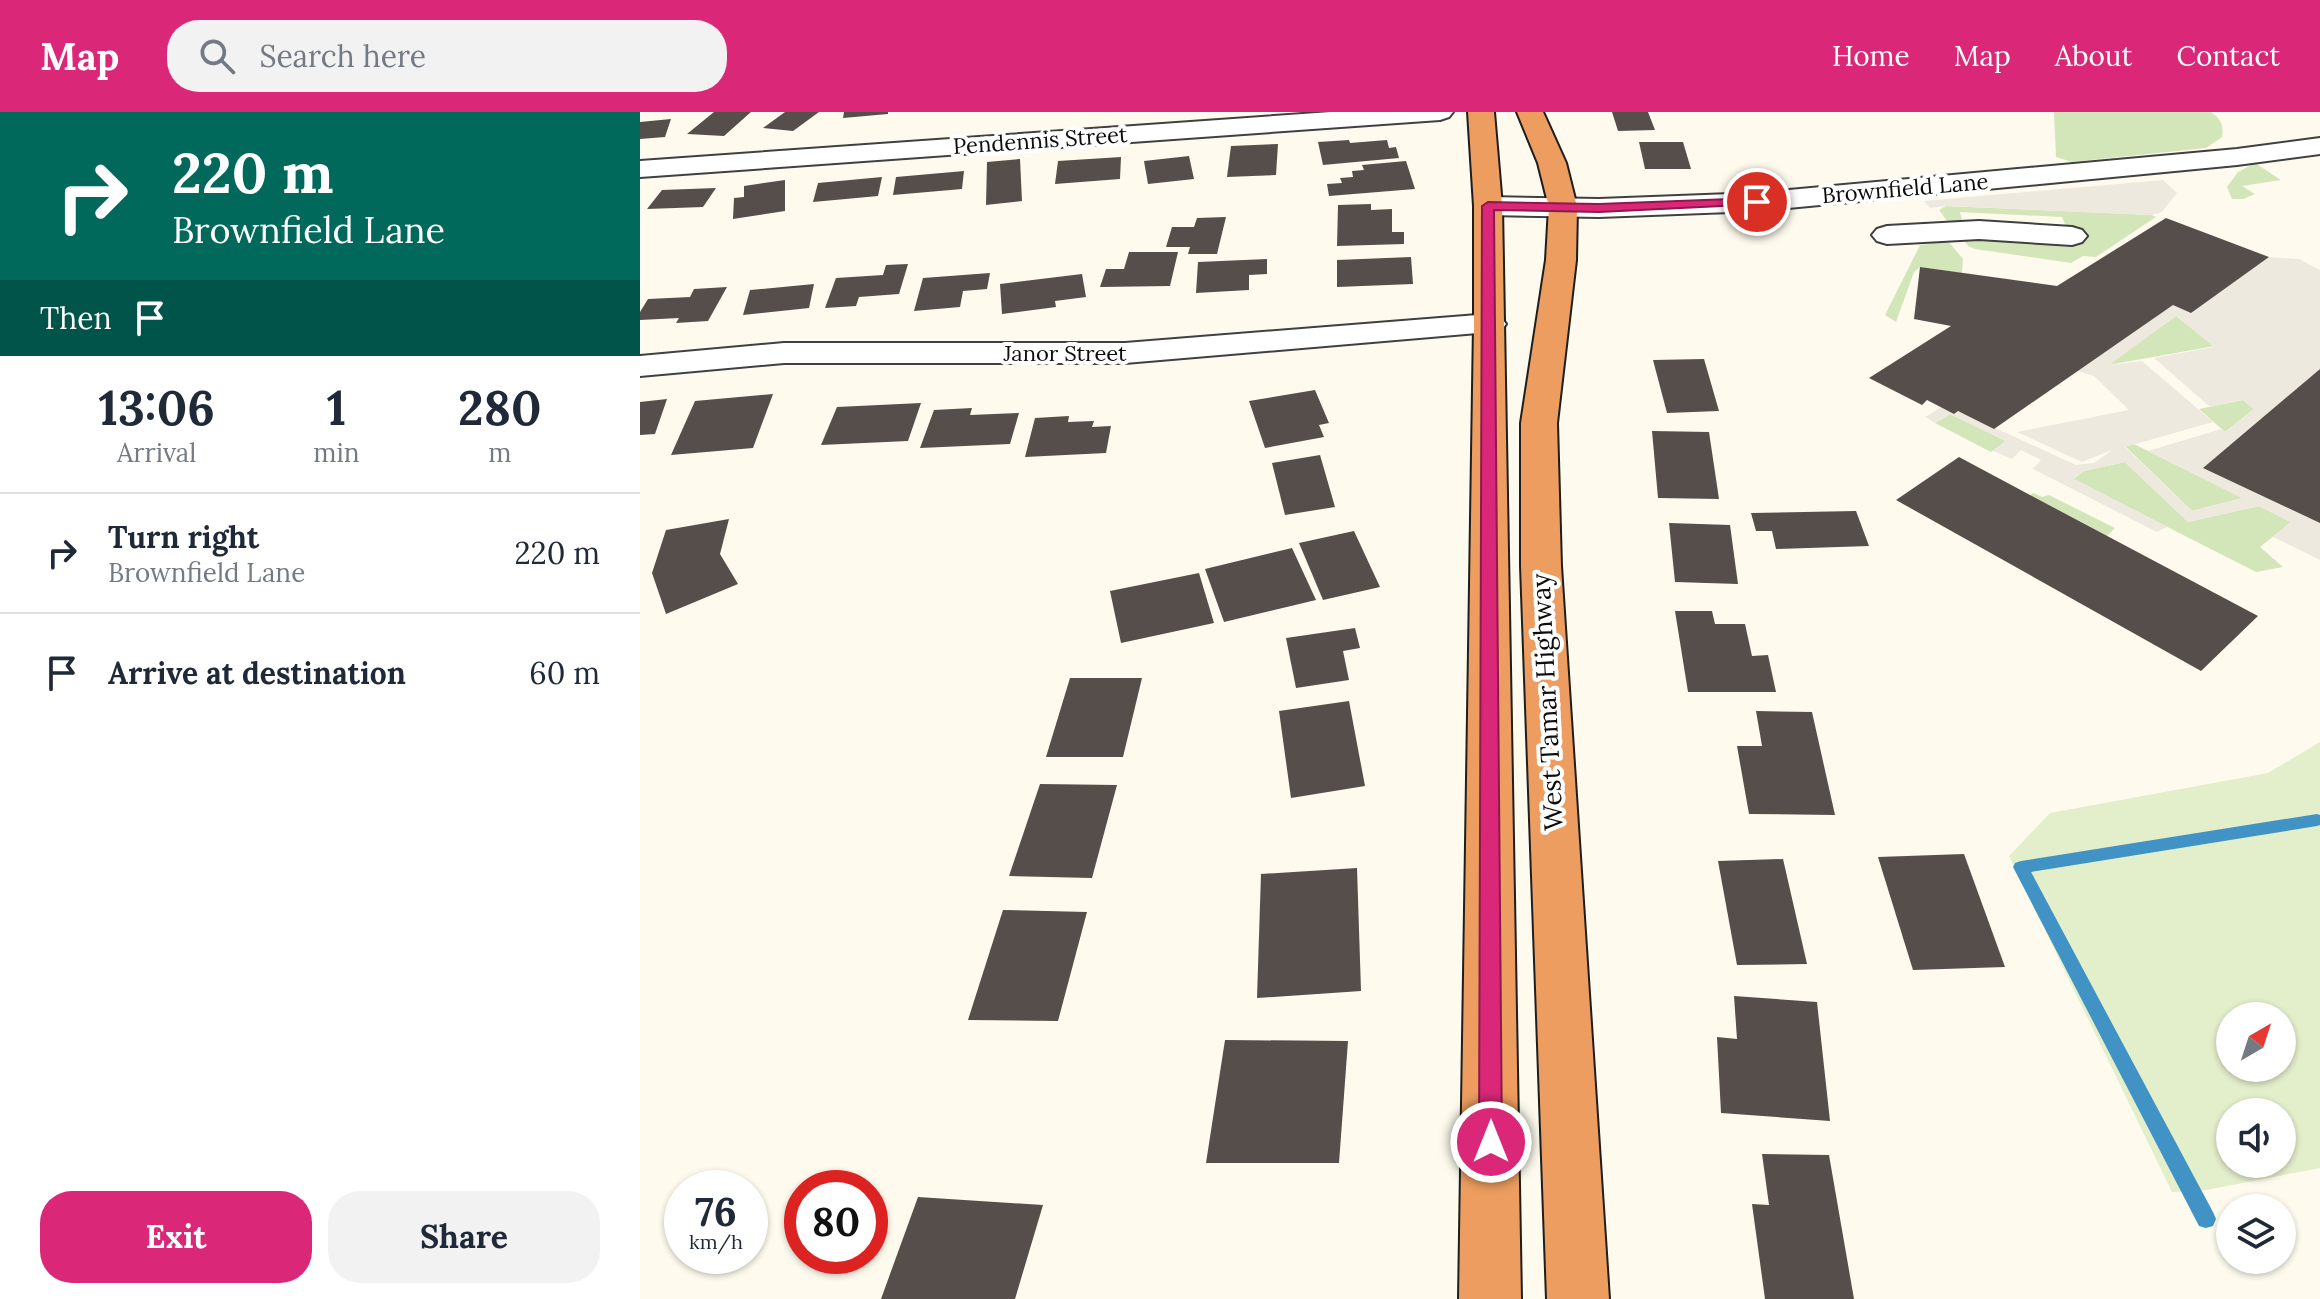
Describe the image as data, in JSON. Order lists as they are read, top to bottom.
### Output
{
  "streets": {
    "highway": ["West Tamar Highway"],
    "street": ["Pendennis Street", "Brownfield Lane", "Janor Street"]
  },
  "crossings": [
    ["Brownfield Lane", "West Tamar Highway"],
    ["Janor Street", "West Tamar Highway"]
  ],
  "north": "top right",
  "page": {
    "header": "Map",
    "search": "Search here",
    "nav": [
      "Home",
      "Map",
      "About",
      "Contact"
    ],
    "turn": ["220 m", "Brownfield Lane"],
    "then": "Then",
    "eta": [
      "13:06",
      "Arrival",
      "1",
      "min",
      "280",
      "m"
    ],
    "list": [
      {
        "name": "Turn right",
        "note": "Brownfield Lane",
        "value": "220 m"
      },
      {
        "name": "Arrive at destination",
        "value": "60 m"
      }
    ],
    "speed": "76 km/h",
    "limit": "80",
    "buttons": ["Exit", "Share"]
  }
}
